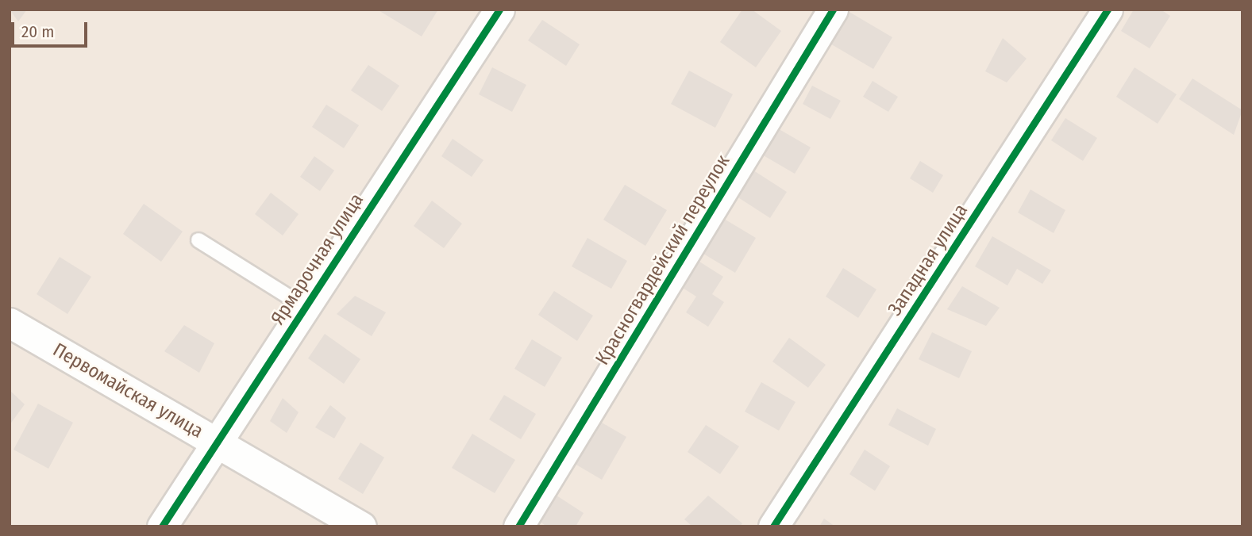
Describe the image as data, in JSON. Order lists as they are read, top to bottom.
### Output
{
  "streets": {
    "street": [
      "Ярмарочная улица",
      "Красногвардейский переулок",
      "Западная улица",
      "Первомайская улица"
    ]
  },
  "crossings": [
    ["Ярмарочная улица", "Первомайская улица"]
  ],
  "scale_bar": "20 m"
}
